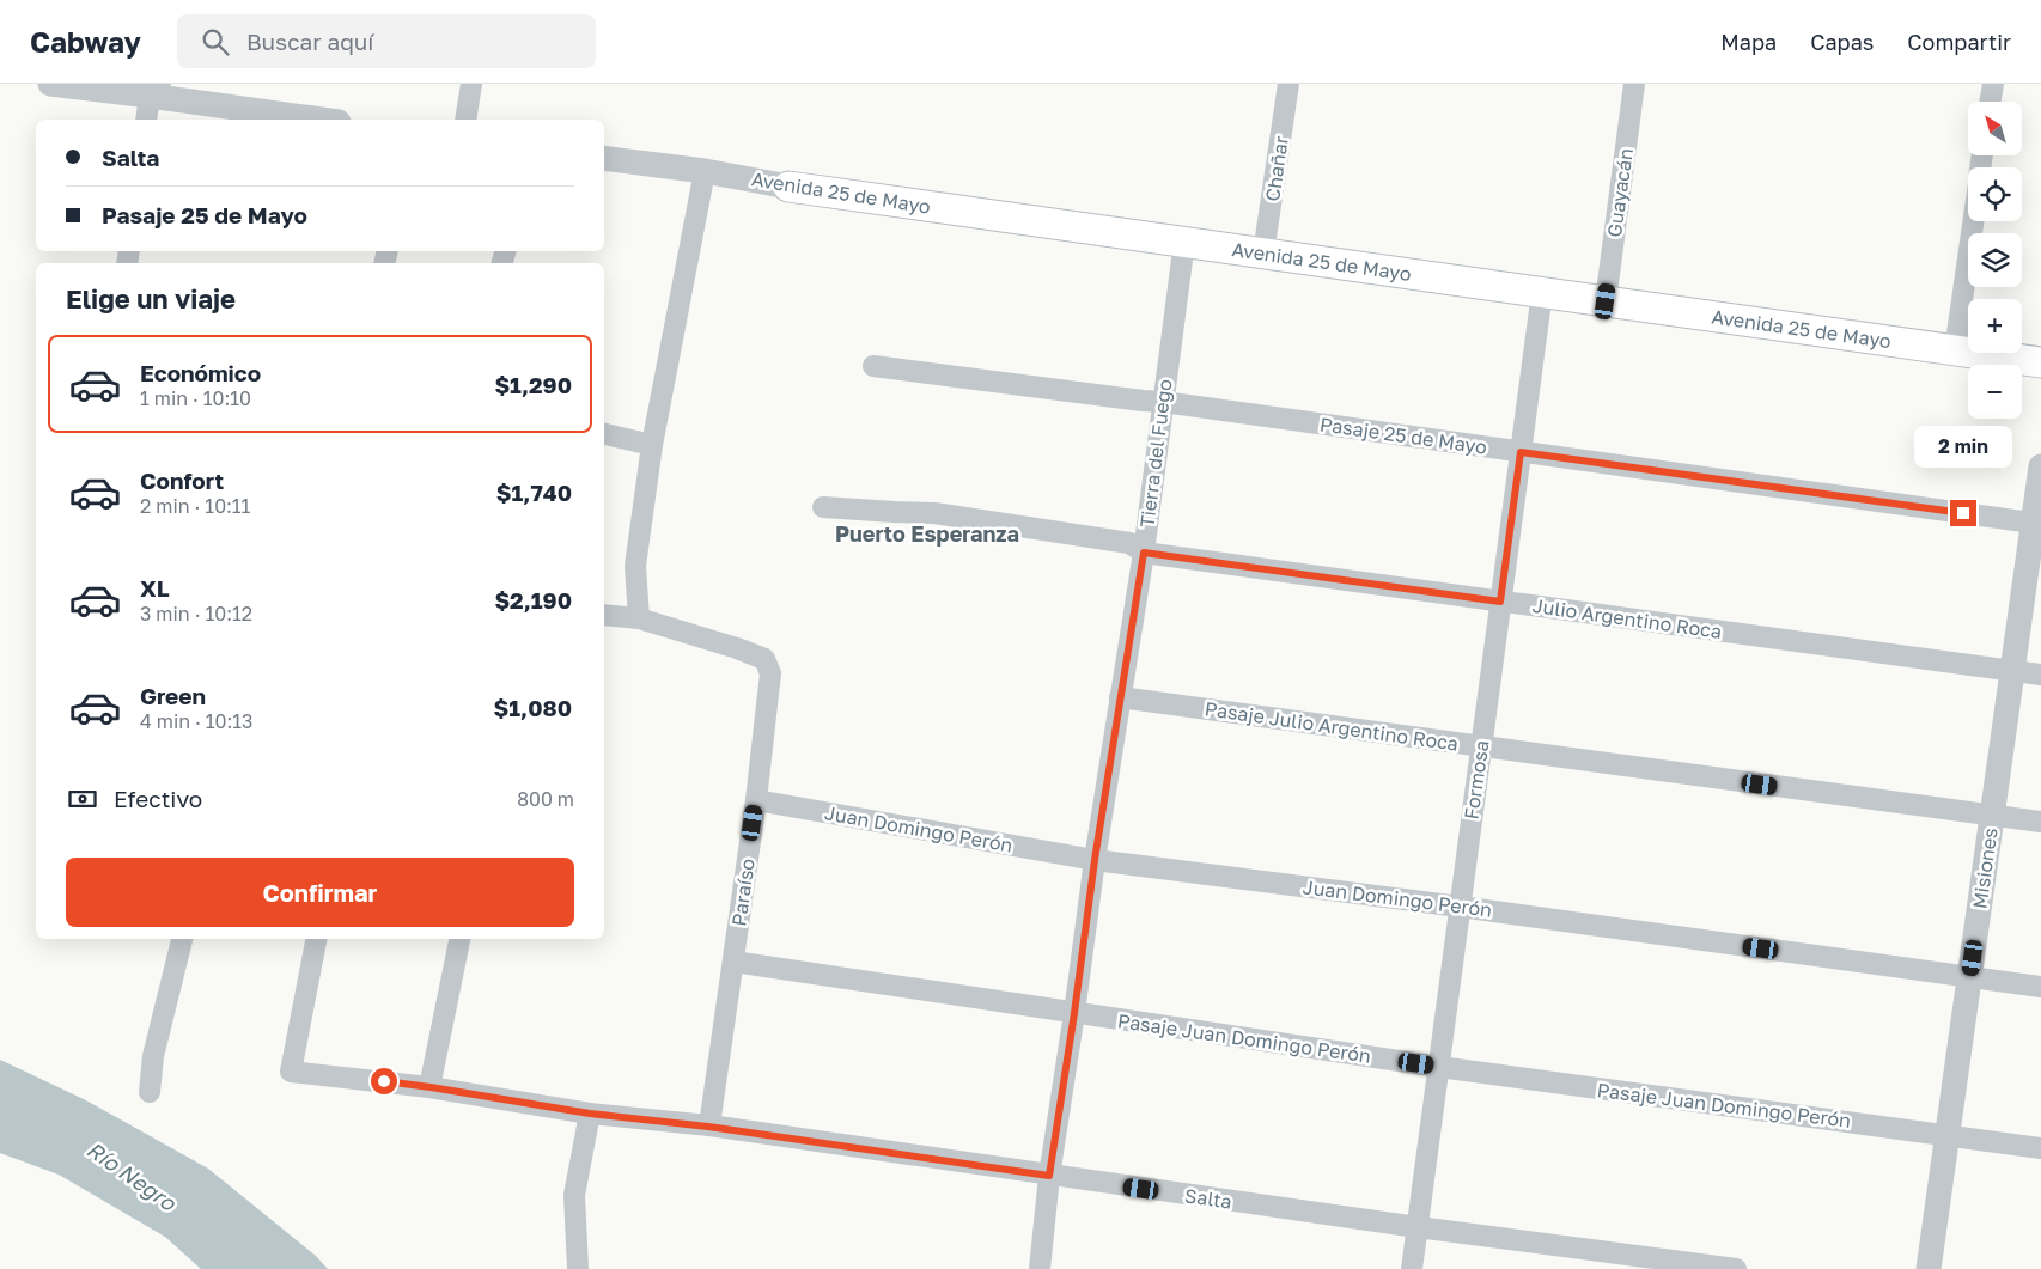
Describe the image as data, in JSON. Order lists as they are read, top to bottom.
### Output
{
  "streets": {
    "main road": ["Avenida 25 de Mayo"],
    "street": [
      "Chañar",
      "Guayacán",
      "Pasaje 25 de Mayo",
      "Tierra del Fuego",
      "Julio Argentino Roca",
      "Pasaje Julio Argentino Roca",
      "Formosa",
      "Juan Domingo Perón",
      "Misiones",
      "Paraíso",
      "Pasaje Juan Domingo Perón",
      "Salta"
    ]
  },
  "crossings": [
    ["Chañar", "Avenida 25 de Mayo"],
    ["Avenida 25 de Mayo", "Guayacán"],
    ["Avenida 25 de Mayo", "Tierra del Fuego"],
    ["Avenida 25 de Mayo", "Formosa"],
    ["Pasaje 25 de Mayo", "Tierra del Fuego"],
    ["Pasaje 25 de Mayo", "Formosa"],
    ["Pasaje 25 de Mayo", "Misiones"],
    ["Tierra del Fuego", "Julio Argentino Roca"],
    ["Tierra del Fuego", "Pasaje Julio Argentino Roca"],
    ["Tierra del Fuego", "Juan Domingo Perón"],
    ["Tierra del Fuego", "Pasaje Juan Domingo Perón"],
    ["Tierra del Fuego", "Salta"],
    ["Julio Argentino Roca", "Formosa"],
    ["Julio Argentino Roca", "Misiones"],
    ["Pasaje Julio Argentino Roca", "Formosa"],
    ["Pasaje Julio Argentino Roca", "Misiones"],
    ["Formosa", "Juan Domingo Perón"],
    ["Formosa", "Pasaje Juan Domingo Perón"],
    ["Formosa", "Salta"],
    ["Juan Domingo Perón", "Misiones"],
    ["Juan Domingo Perón", "Paraíso"],
    ["Misiones", "Pasaje Juan Domingo Perón"],
    ["Paraíso", "Pasaje Juan Domingo Perón"],
    ["Paraíso", "Salta"]
  ],
  "districts": ["Puerto Esperanza"],
  "water": ["Río Negro"],
  "north": "top left",
  "page": {
    "header": "Cabway",
    "search": "Buscar aquí",
    "nav": ["Mapa", "Capas", "Compartir"],
    "map_buttons": ["+", "−"],
    "banner": ["Salta", "Pasaje 25 de Mayo"],
    "heading": "Elige un viaje",
    "list": [
      {
        "name": "Económico",
        "note": "1 min · 10:10",
        "value": "$1,290"
      },
      {
        "name": "Confort",
        "note": "2 min · 10:11",
        "value": "$1,740"
      },
      {
        "name": "XL",
        "note": "3 min · 10:12",
        "value": "$2,190"
      },
      {
        "name": "Green",
        "note": "4 min · 10:13",
        "value": "$1,080"
      }
    ],
    "bubble": "2 min",
    "pay": ["Efectivo", "800 m"],
    "buttons": "Confirmar"
  }
}
